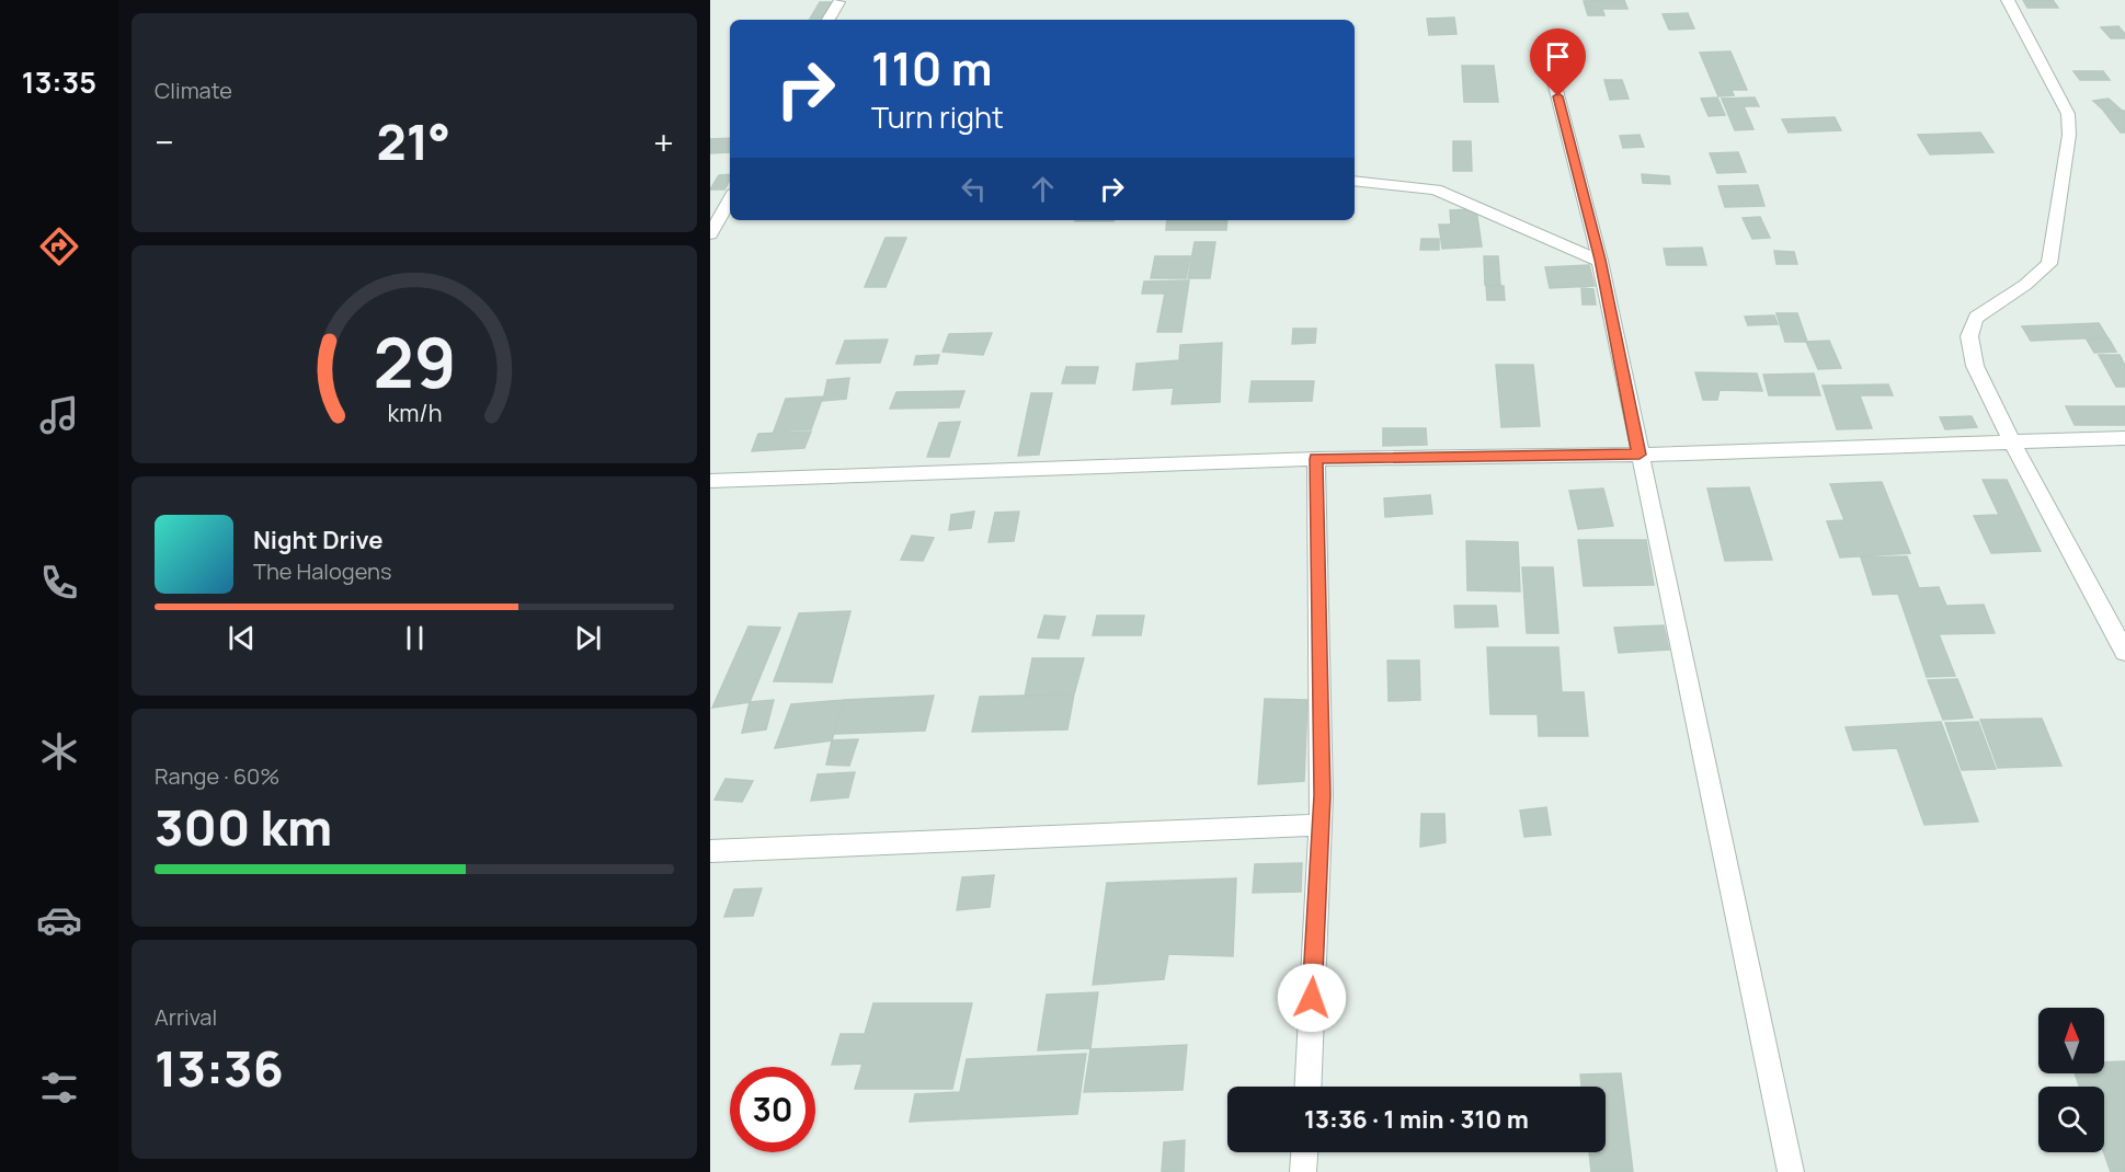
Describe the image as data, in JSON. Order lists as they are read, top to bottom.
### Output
{
  "north": "top",
  "page": {
    "tabs": "13:35",
    "tile": [
      "Climate",
      ["Range · 60%", "300 km"],
      ["Arrival", "13:36"]
    ],
    "turn": ["110 m", "Turn right"],
    "heat": ["−", "21°", "+"],
    "song": ["Night Drive", "The Halogens"],
    "limit": "30",
    "trip": "13:36 · 1 min · 310 m",
    "gauge": ["29", "km/h"]
  }
}
